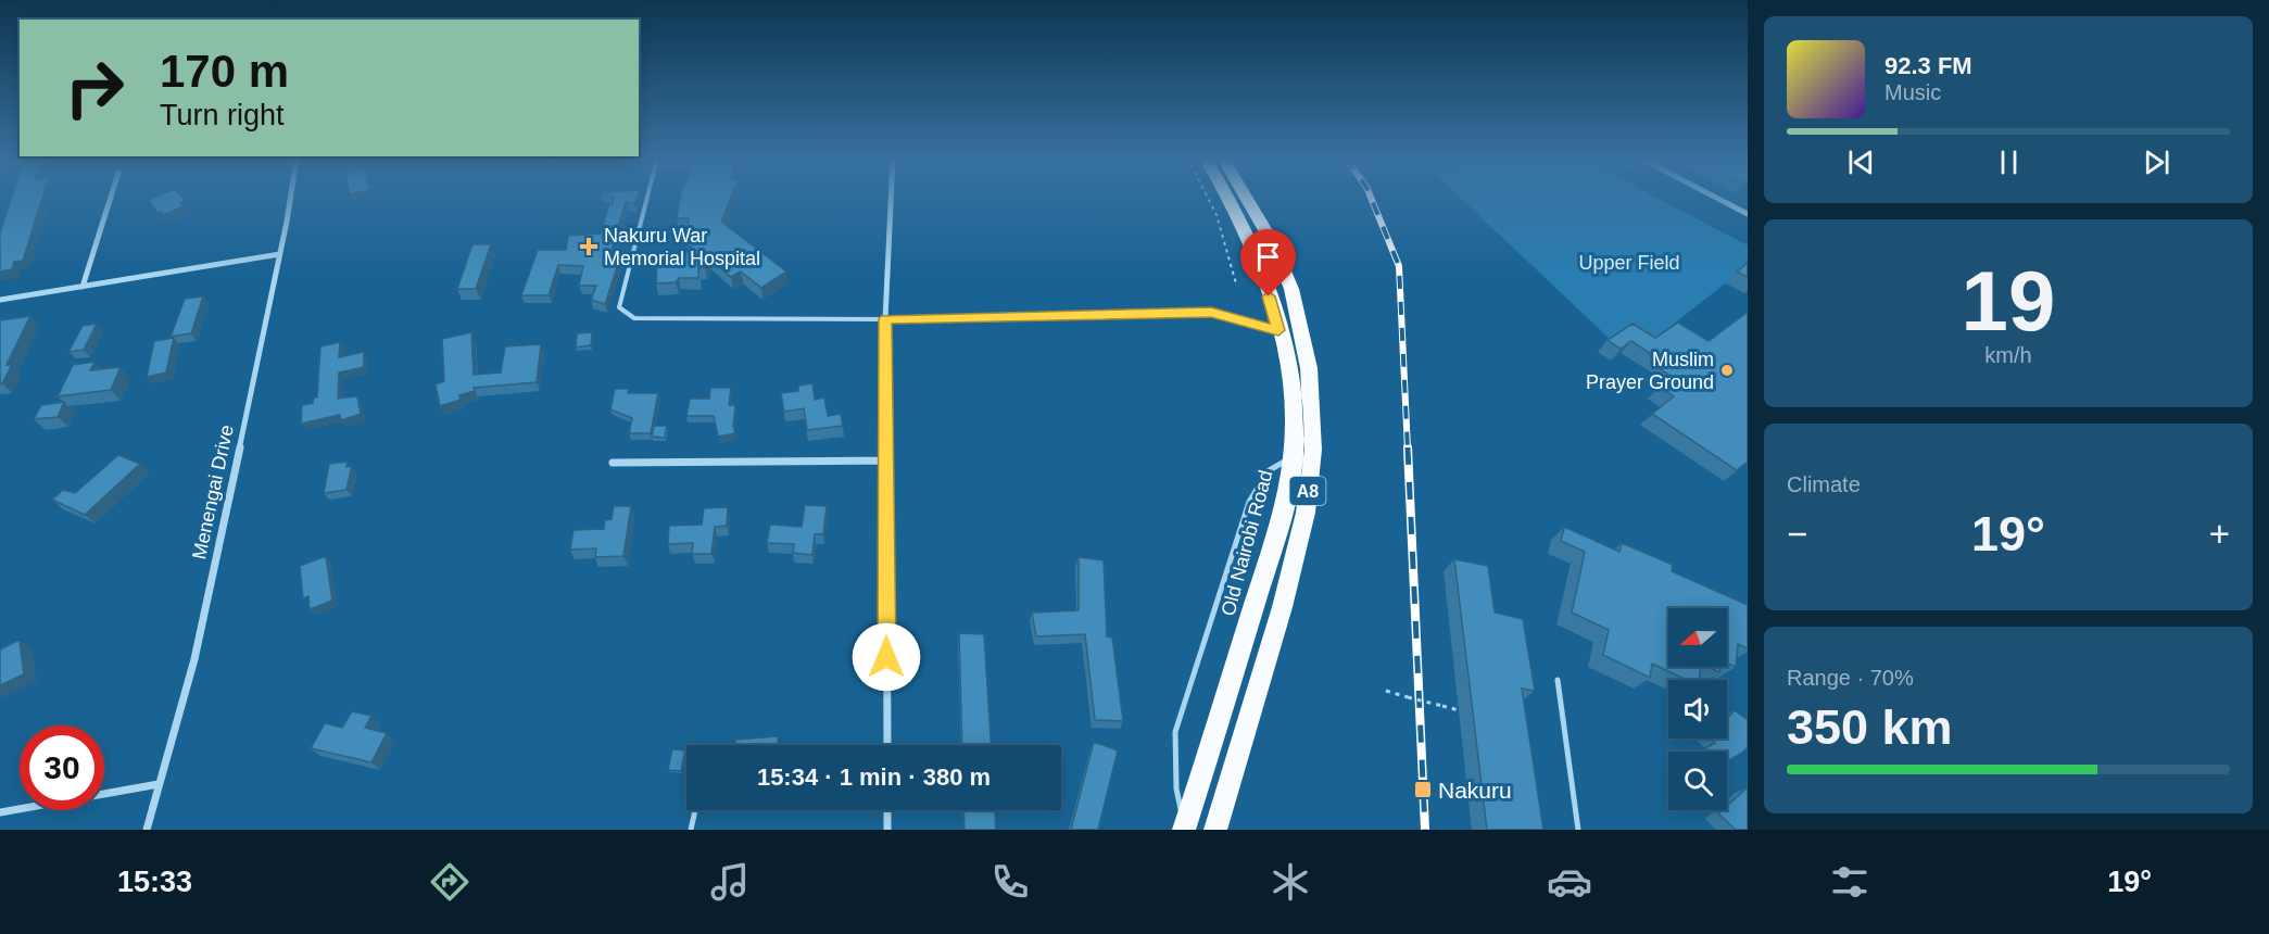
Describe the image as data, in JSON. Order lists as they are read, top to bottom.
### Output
{
  "streets": {
    "highway": ["A8", "Old Nairobi Road"],
    "street": ["Menengai Drive"]
  },
  "parks": ["Upper Field"],
  "places": {
    "health": ["Nakuru War Memorial Hospital"],
    "other": ["Muslim Prayer Ground"],
    "transit": ["Nakuru"]
  },
  "north": "left",
  "page": {
    "turn": ["170 m", "Turn right"],
    "song": ["92.3 FM", "Music"],
    "tile": [
      ["19", "km/h"],
      "Climate",
      ["Range · 70%", "350 km"]
    ],
    "heat": ["−", "19°", "+"],
    "limit": "30",
    "trip": "15:34 · 1 min · 380 m",
    "tabs": ["15:33", "19°"]
  }
}
